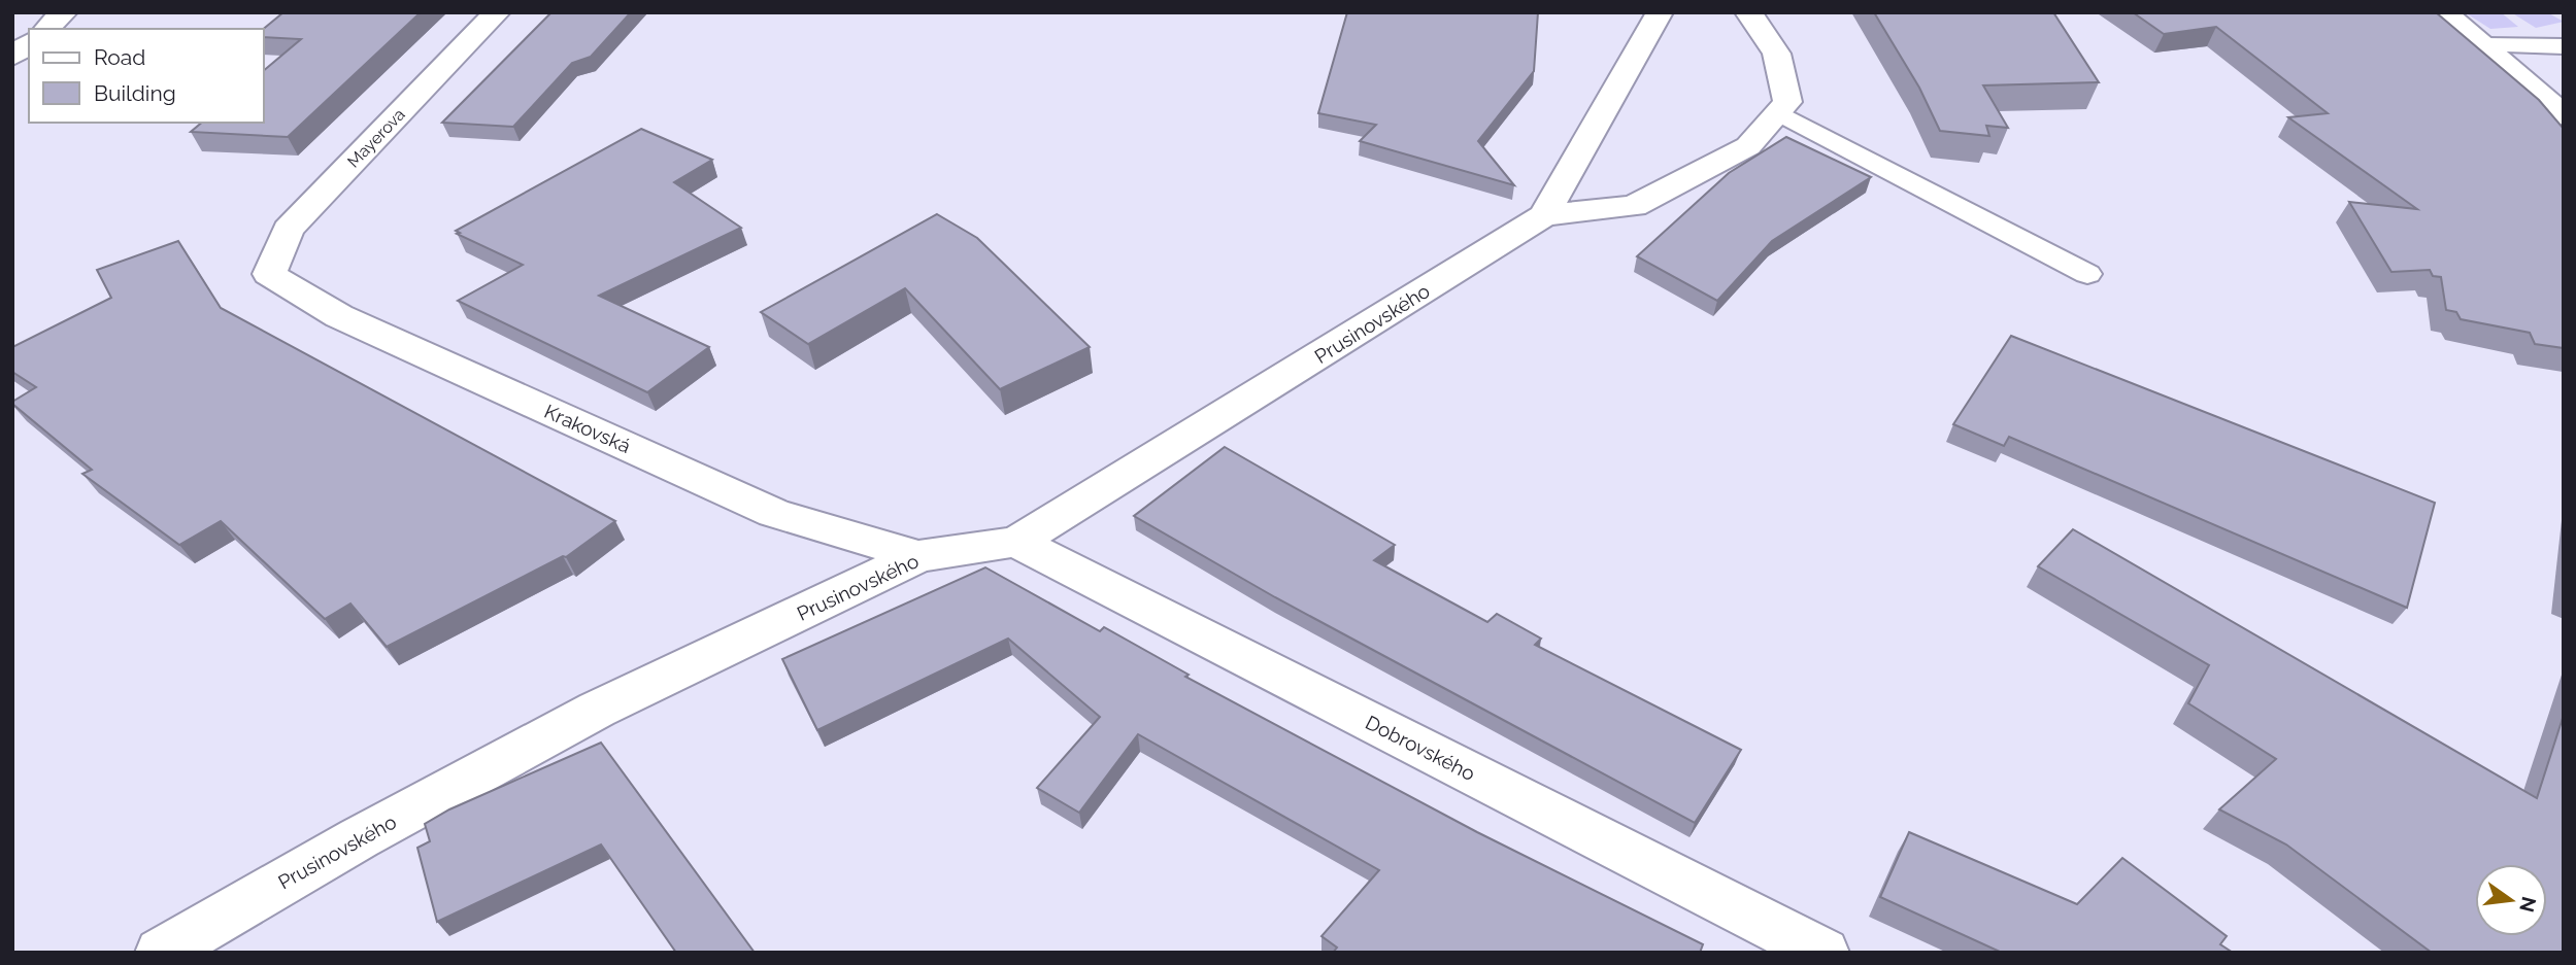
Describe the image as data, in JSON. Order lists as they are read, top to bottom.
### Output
{
  "streets": {
    "street": [
      "Mayerova",
      "Prusinovského",
      "Krakovská",
      "Dobrovského"
    ]
  },
  "crossings": [
    ["Mayerova", "Krakovská"],
    ["Prusinovského", "Krakovská"],
    ["Prusinovského", "Dobrovského"]
  ],
  "legend": ["Road", "Building"],
  "north": "right"
}
